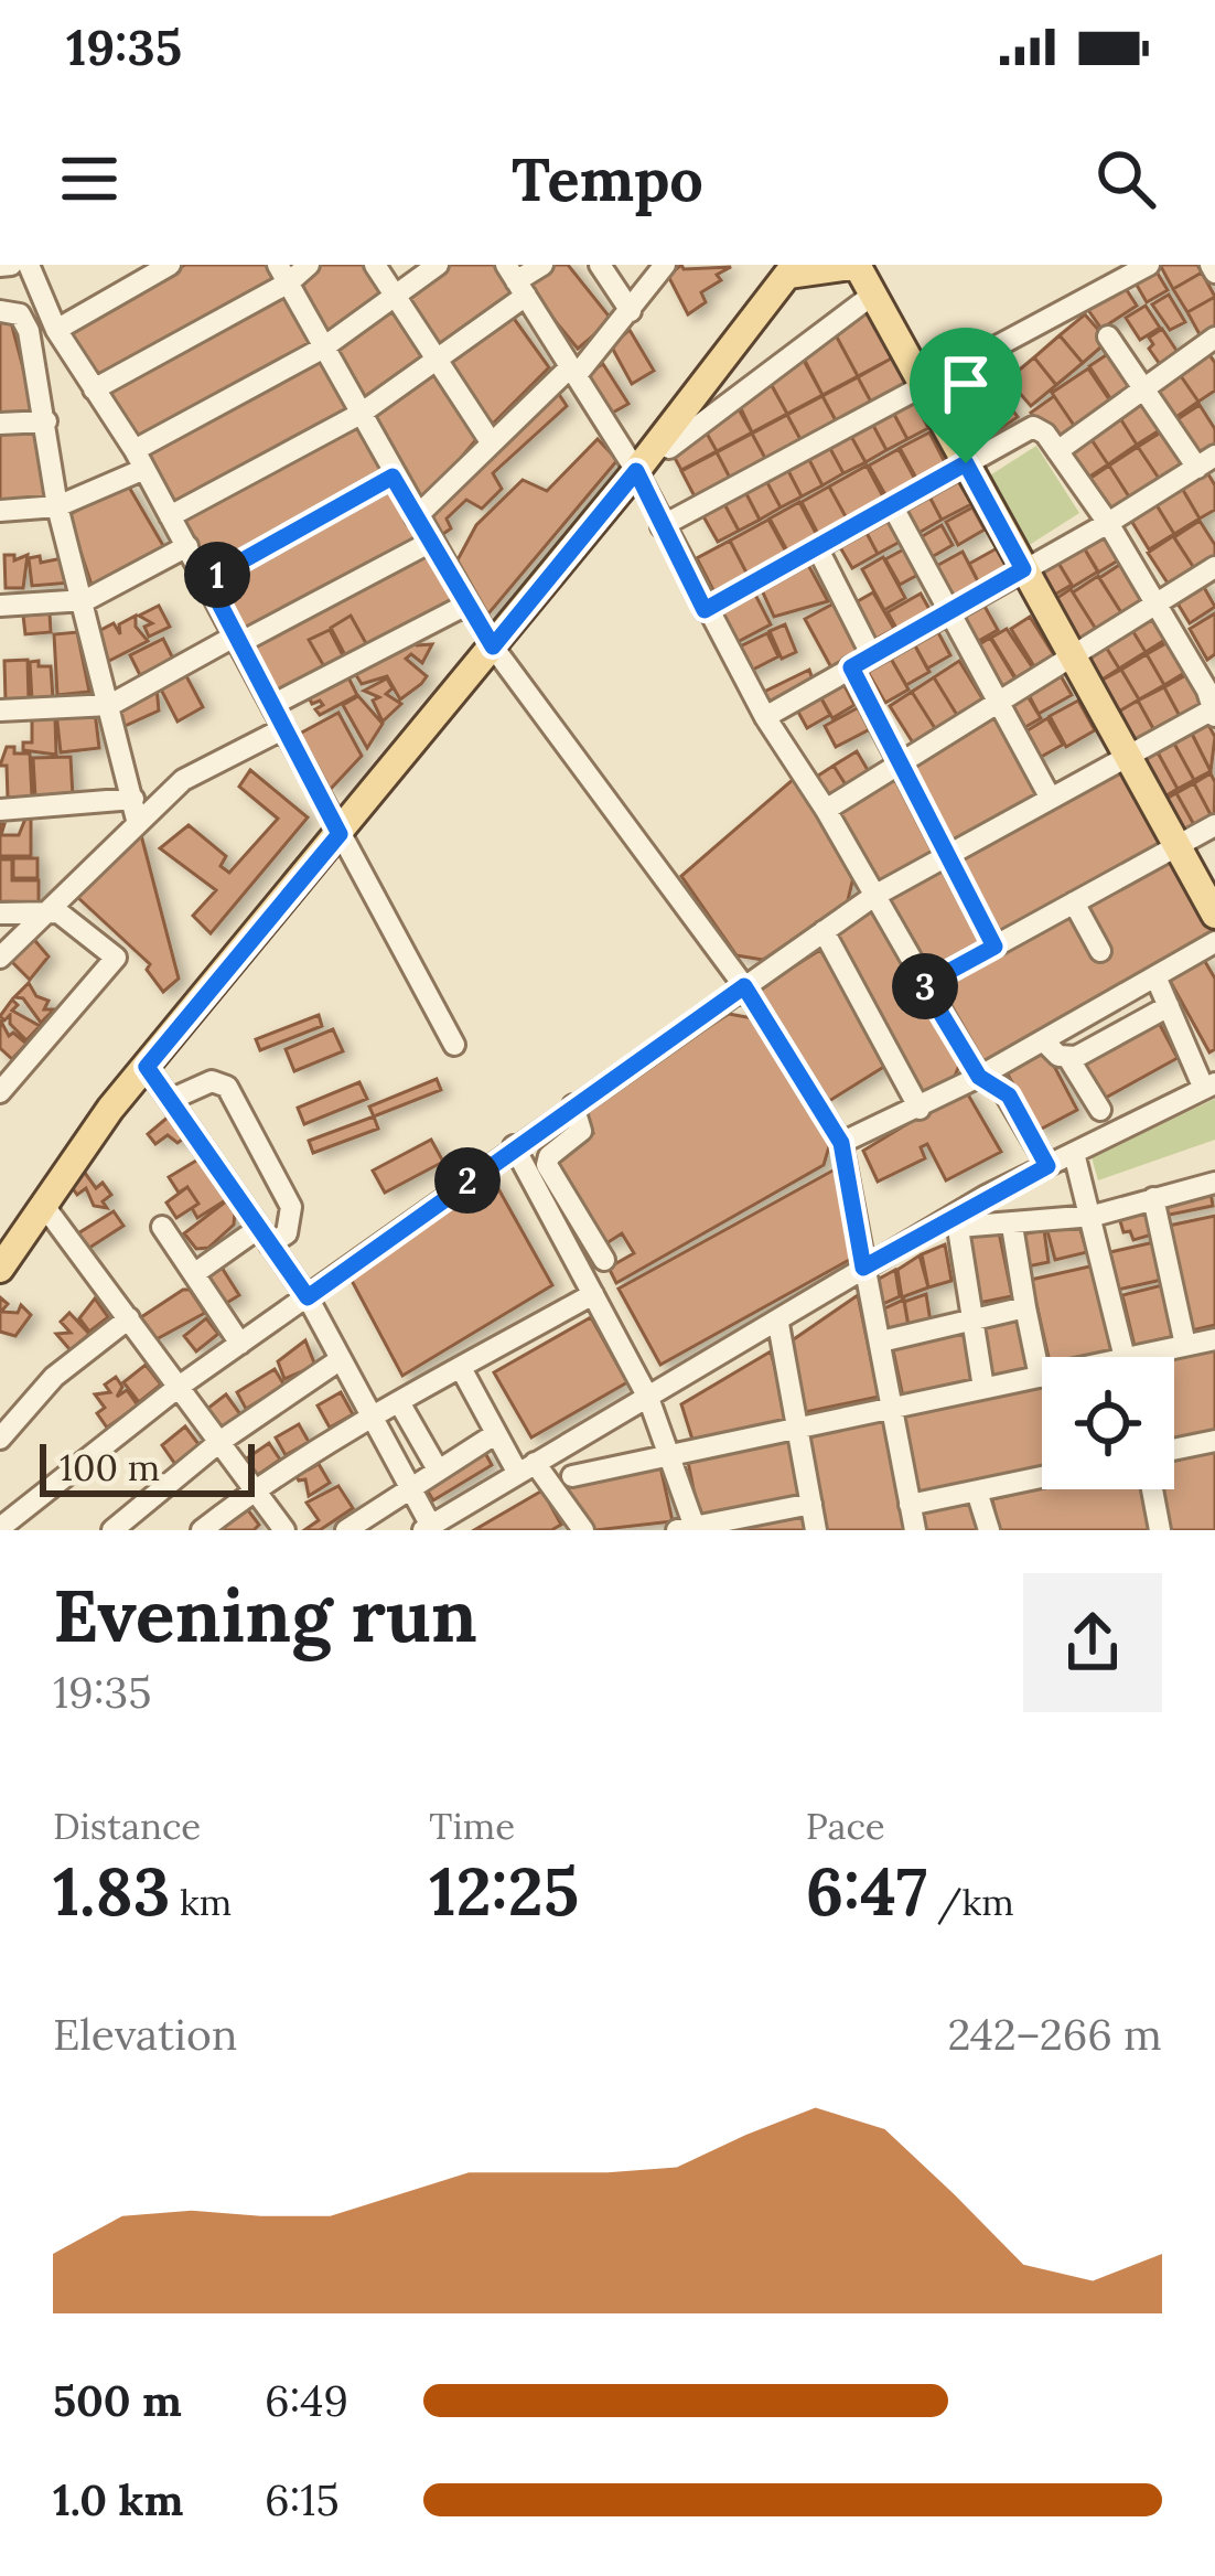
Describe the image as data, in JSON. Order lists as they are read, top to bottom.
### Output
{
  "scale_bar": "100 m",
  "page": {
    "status": "19:35",
    "header": "Tempo",
    "pins": ["1", "3", "2"],
    "scale": "100 m",
    "heading": ["Evening run", "19:35"],
    "stats": [
      ["Distance", "1.83 km"],
      ["Time", "12:25"],
      ["Pace", "6:47 /km"]
    ],
    "chart": ["Elevation", "242–266 m"],
    "list": [
      {
        "name": "500 m",
        "note": "6:49"
      },
      {
        "name": "1.0 km",
        "note": "6:15"
      }
    ]
  }
}
